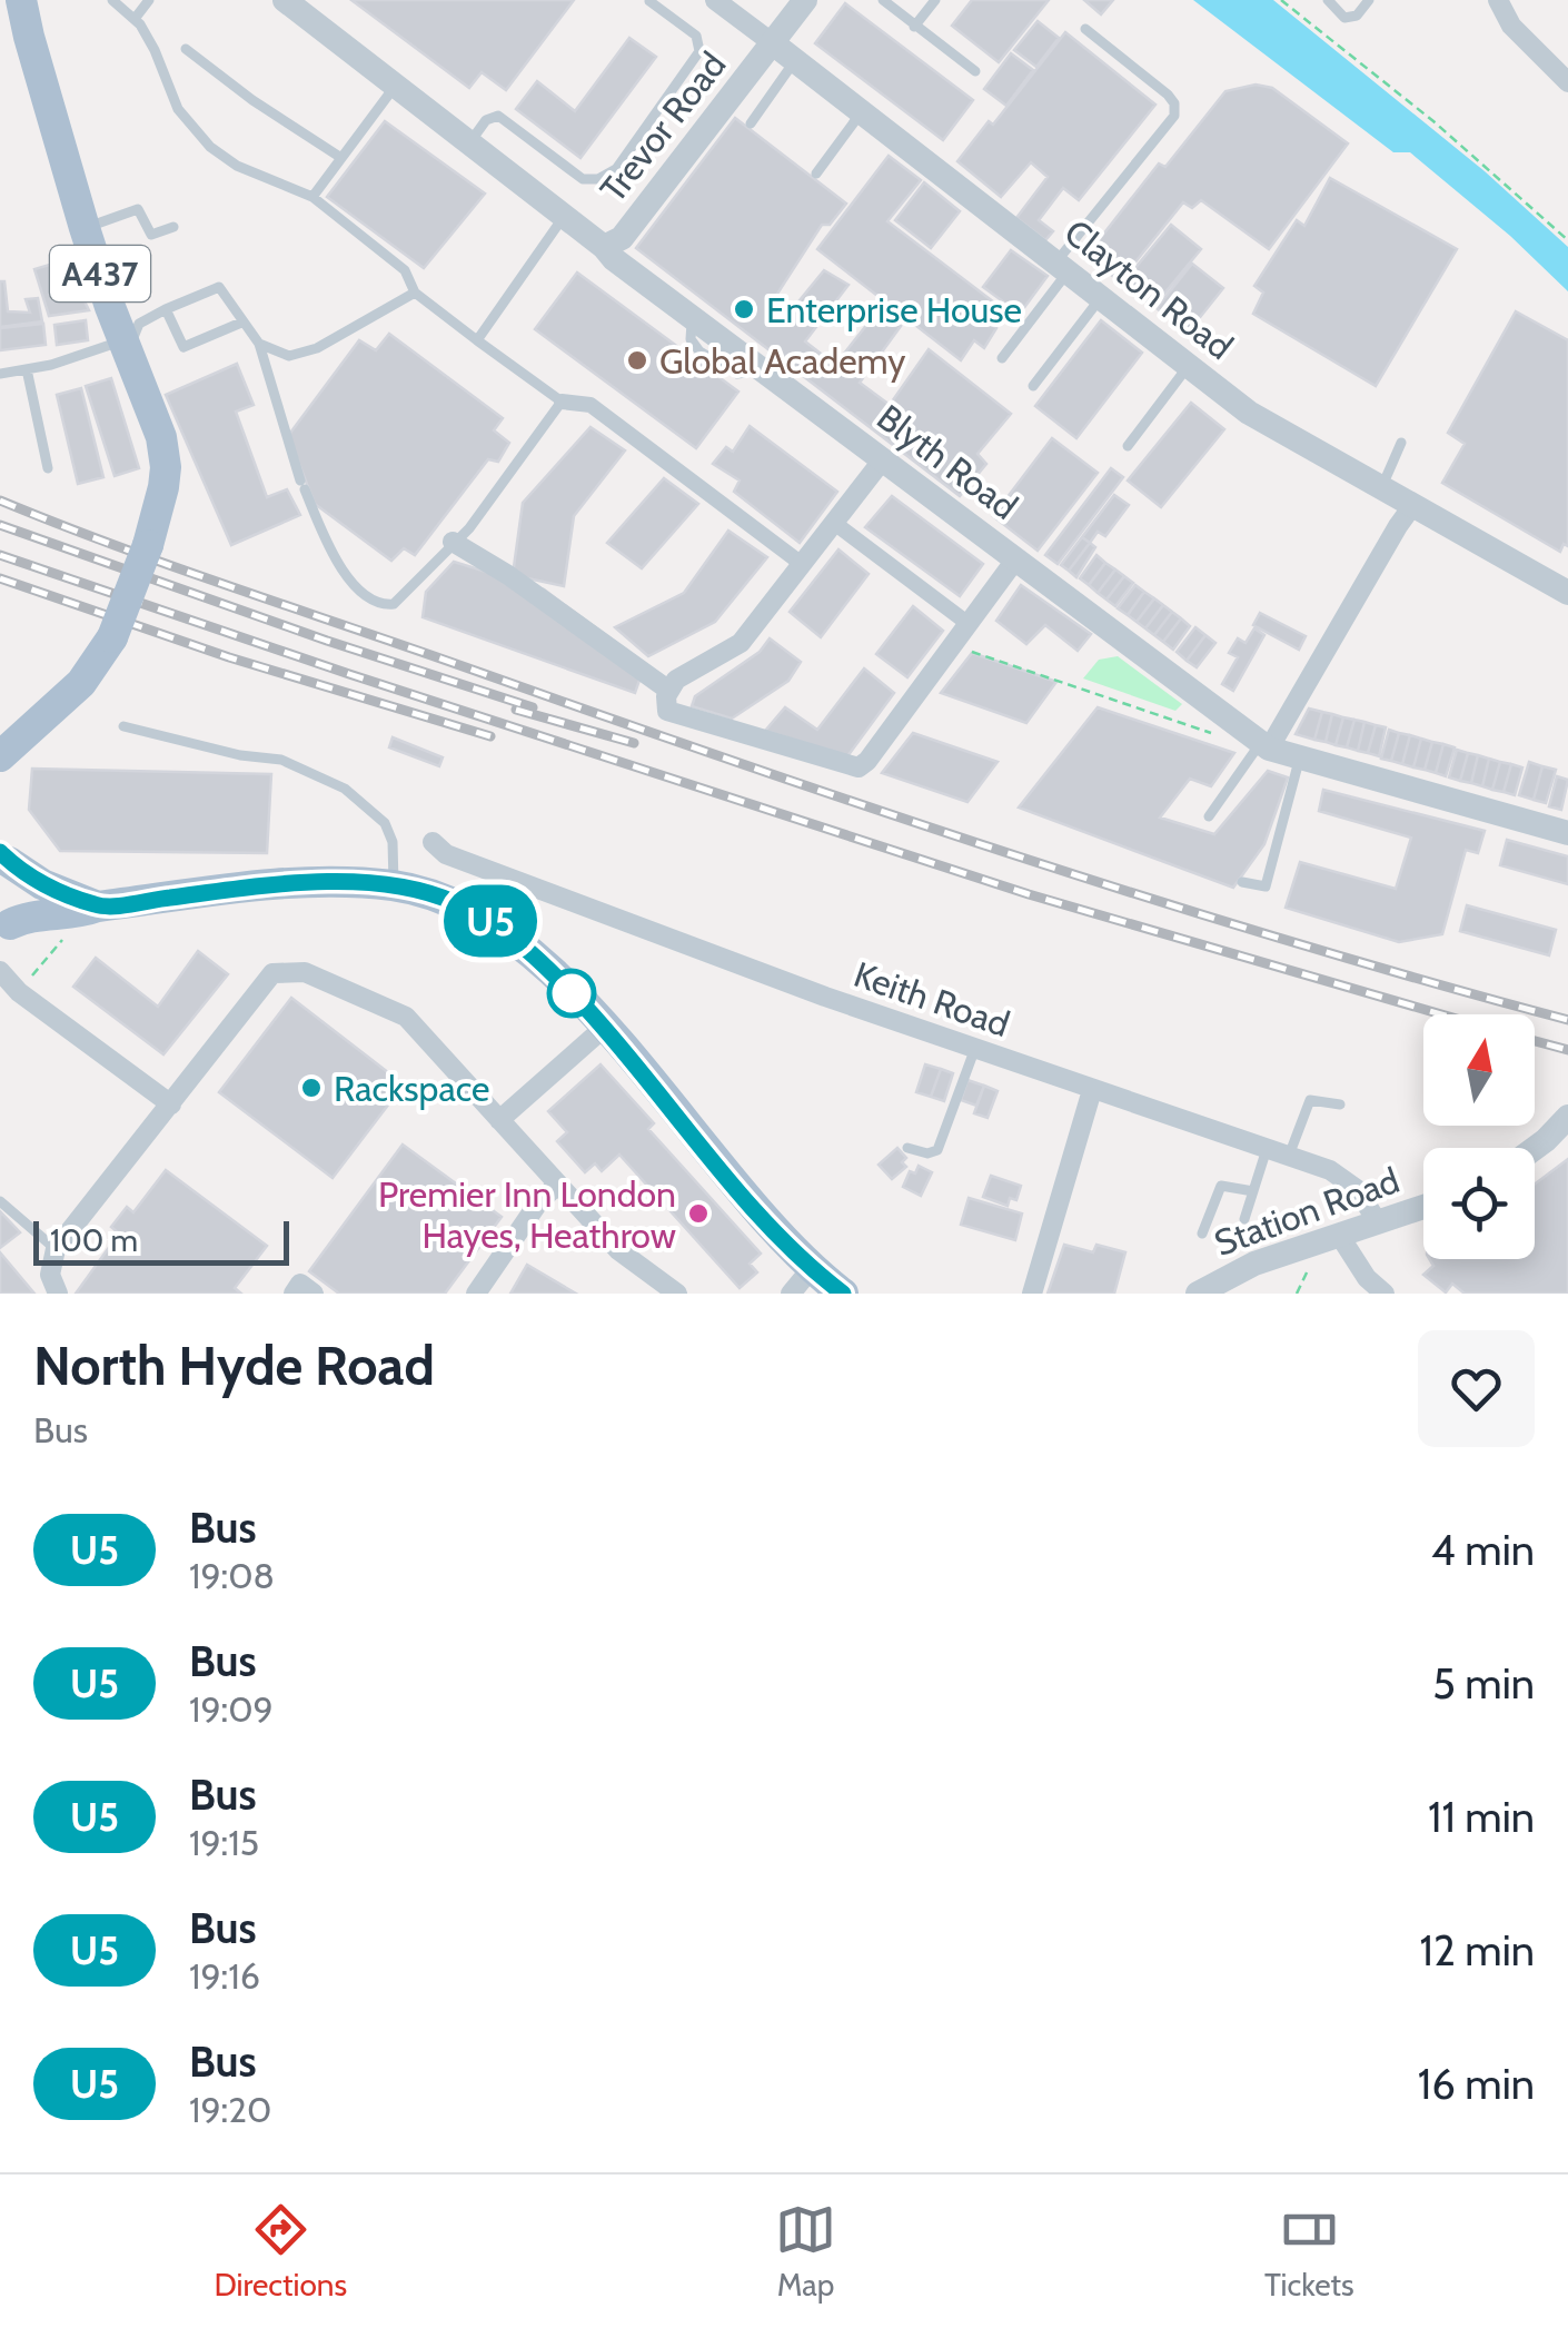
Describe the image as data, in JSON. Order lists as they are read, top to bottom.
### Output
{
  "streets": {
    "main road": ["A437"],
    "street": [
      "Trevor Road",
      "Clayton Road",
      "Blyth Road",
      "Keith Road",
      "Station Road"
    ]
  },
  "crossings": [
    ["Trevor Road", "Clayton Road"],
    ["Trevor Road", "Blyth Road"],
    ["Keith Road", "Station Road"]
  ],
  "places": [
    "Enterprise House",
    "Global Academy",
    "Rackspace",
    "Premier Inn London Hayes, Heathrow"
  ],
  "lines": ["bus line U5"],
  "scale_bar": "100 m",
  "north": "top",
  "page": {
    "on_map": "U5",
    "scale": "100 m",
    "heading": ["North Hyde Road", "Bus"],
    "list": [
      {
        "mark": "U5",
        "name": "Bus",
        "note": "19:08",
        "value": "4 min"
      },
      {
        "mark": "U5",
        "name": "Bus",
        "note": "19:09",
        "value": "5 min"
      },
      {
        "mark": "U5",
        "name": "Bus",
        "note": "19:15",
        "value": "11 min"
      },
      {
        "mark": "U5",
        "name": "Bus",
        "note": "19:16",
        "value": "12 min"
      },
      {
        "mark": "U5",
        "name": "Bus",
        "note": "19:20",
        "value": "16 min"
      }
    ],
    "tabs": ["Directions", "Map", "Tickets"]
  }
}
